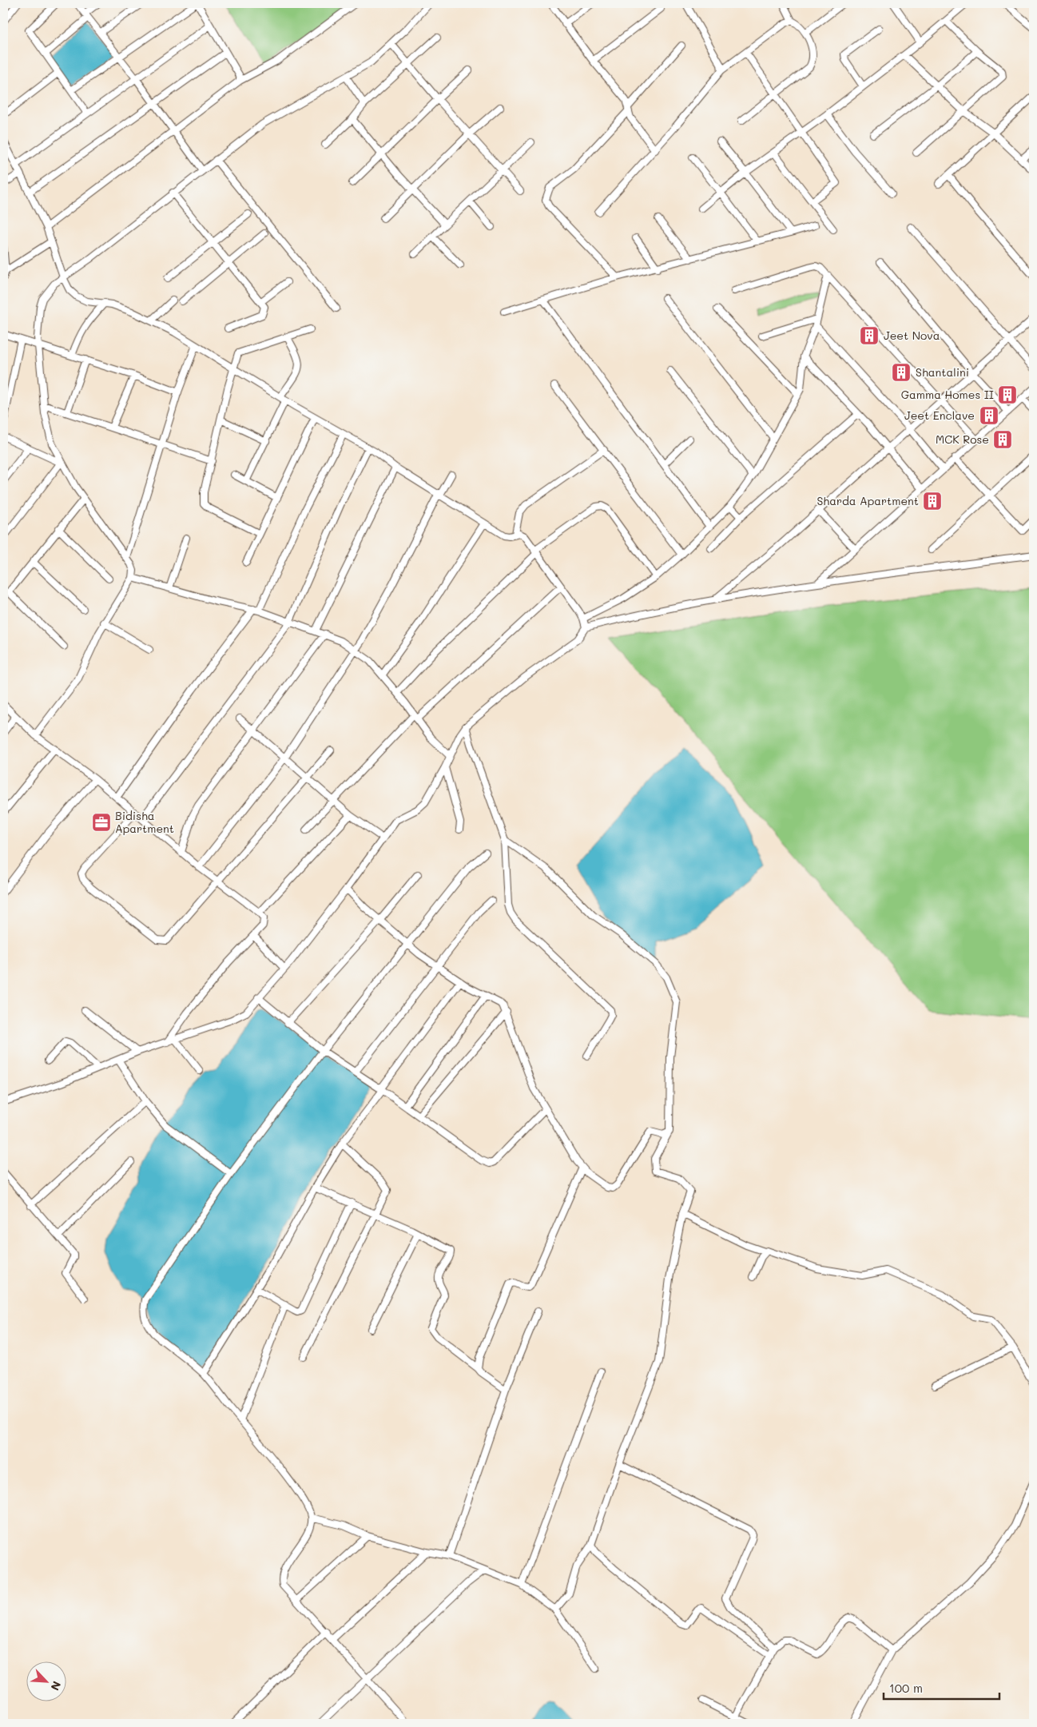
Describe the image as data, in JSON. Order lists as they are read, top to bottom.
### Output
{
  "places": {
    "building": [
      "Jeet Nova",
      "Shantalini",
      "Gamma Homes II",
      "Jeet Enclave",
      "MCK Rose",
      "Sharda Apartment"
    ],
    "office": ["Bidisha Apartment"]
  },
  "scale_bar": "100 m",
  "north": "bottom right"
}
